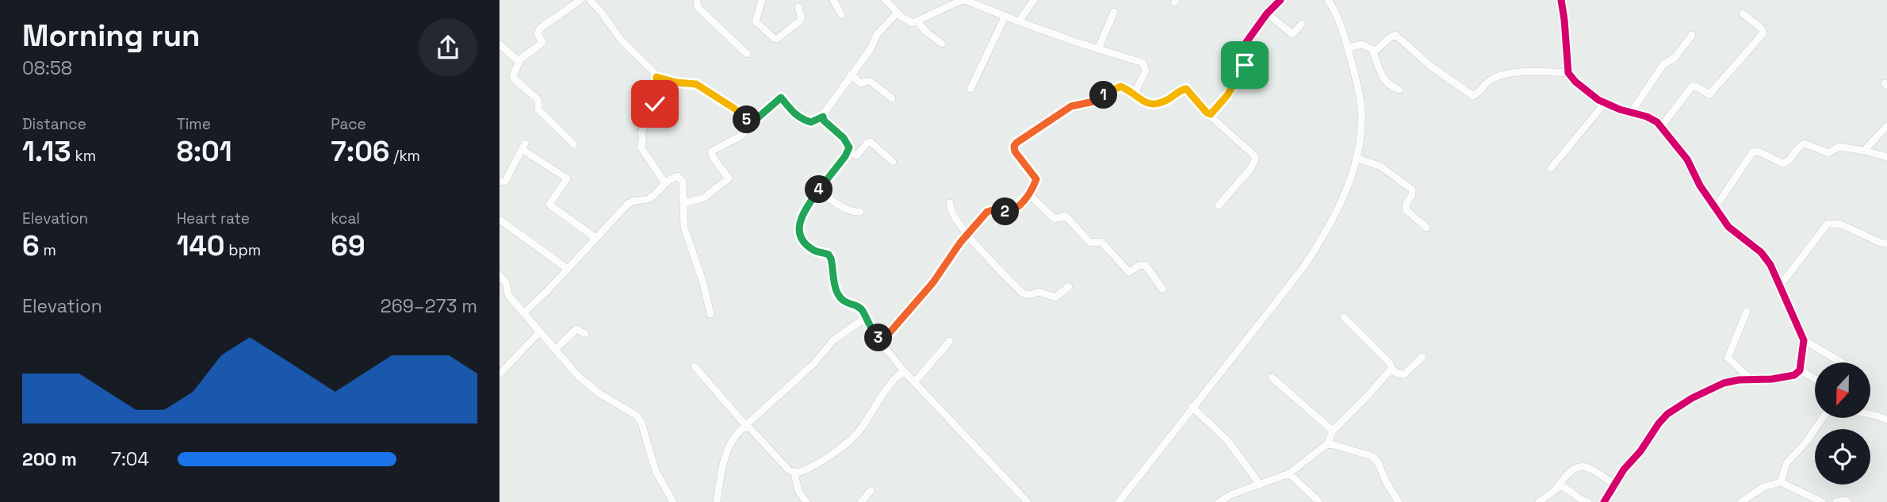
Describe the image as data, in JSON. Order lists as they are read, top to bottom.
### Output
{
  "north": "bottom",
  "page": {
    "heading": ["Morning run", "08:58"],
    "pins": [
      "1",
      "5",
      "4",
      "2",
      "3"
    ],
    "stats": [
      ["Distance", "1.13 km"],
      ["Time", "8:01"],
      ["Pace", "7:06 /km"],
      ["Elevation", "6 m"],
      ["Heart rate", "140 bpm"],
      ["kcal", "69"]
    ],
    "chart": ["Elevation", "269–273 m"],
    "list": [
      {
        "name": "200 m",
        "note": "7:04"
      }
    ]
  }
}
